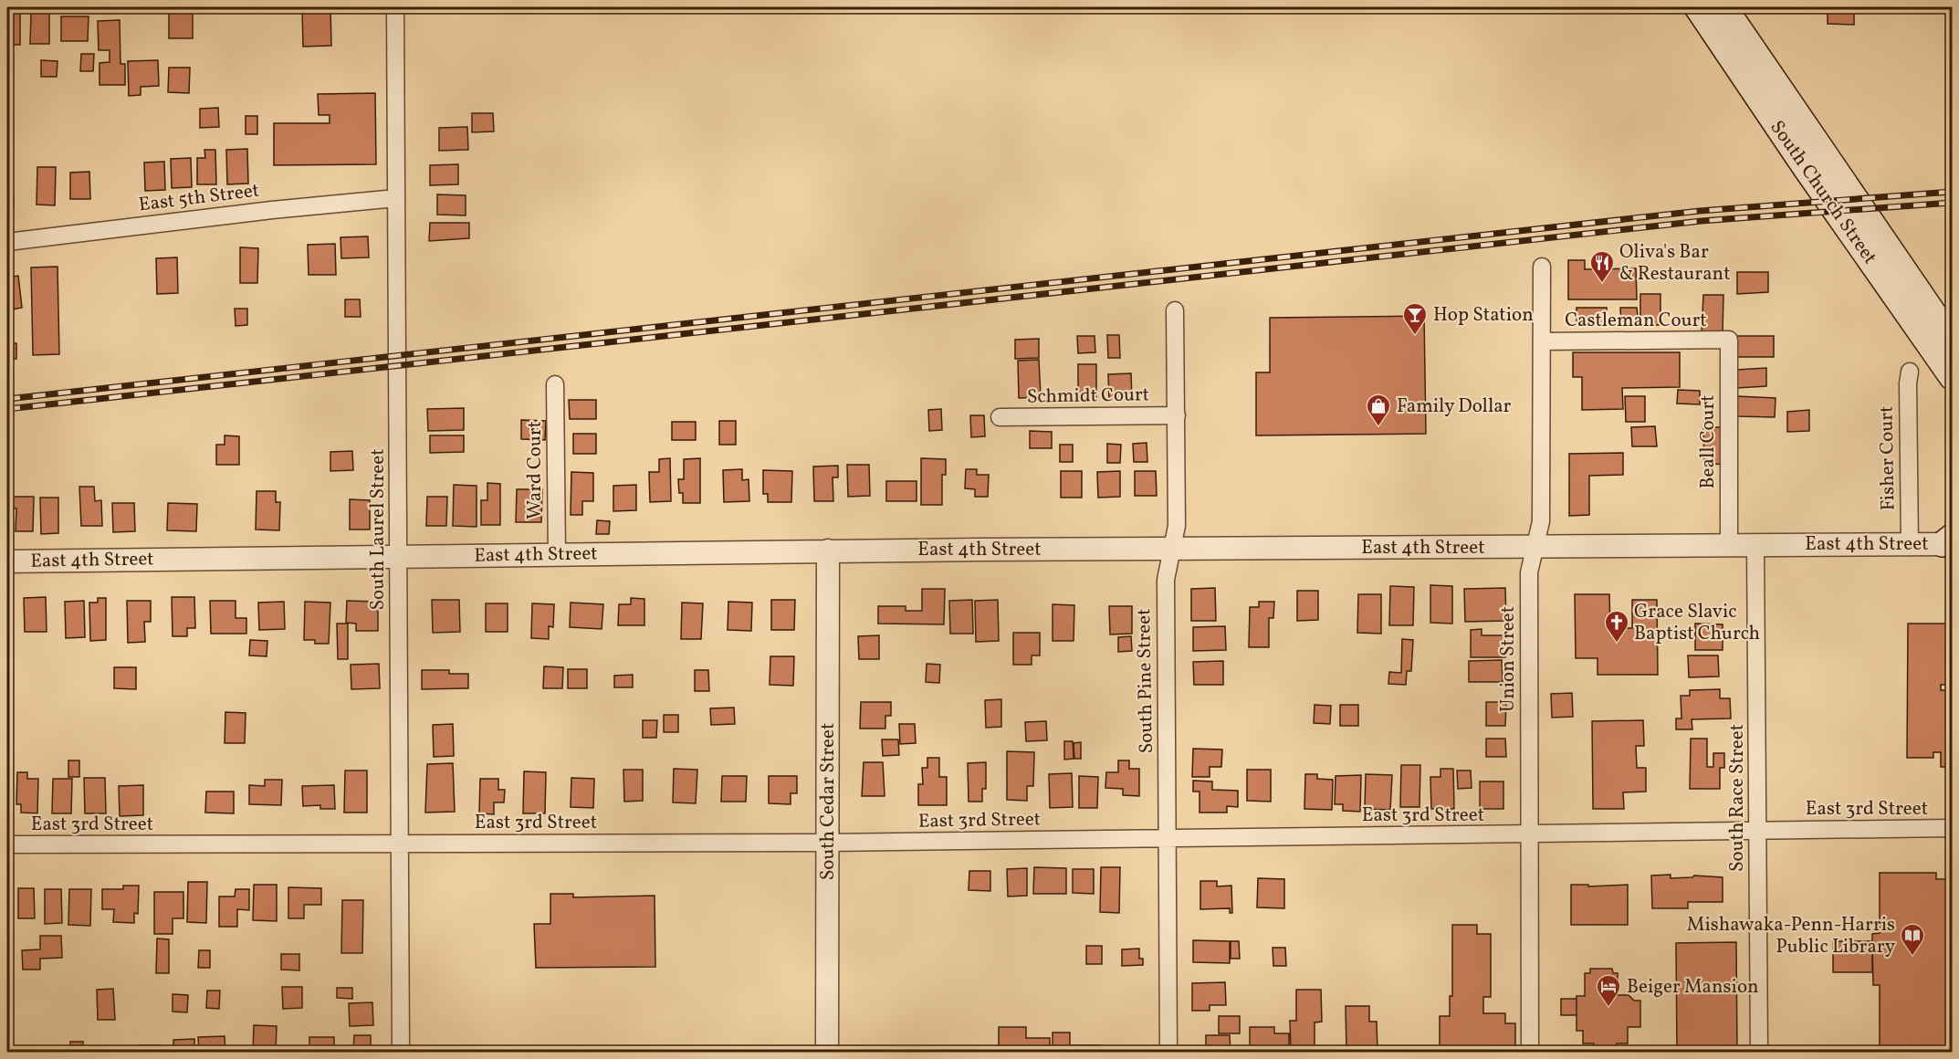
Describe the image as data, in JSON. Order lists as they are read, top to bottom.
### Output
{
  "streets": {
    "main road": ["South Church Street"],
    "street": [
      "East 5th Street",
      "Castleman Court",
      "Schmidt Court",
      "Beall Court",
      "Fisher Court",
      "Ward Court",
      "South Laurel Street",
      "East 4th Street",
      "Union Street",
      "South Pine Street",
      "South Race Street",
      "South Cedar Street",
      "East 3rd Street"
    ]
  },
  "crossings": [
    ["East 5th Street", "South Laurel Street"],
    ["Castleman Court", "Beall Court"],
    ["Castleman Court", "Union Street"],
    ["Schmidt Court", "South Pine Street"],
    ["Beall Court", "East 4th Street"],
    ["Fisher Court", "East 4th Street"],
    ["Ward Court", "East 4th Street"],
    ["South Laurel Street", "East 4th Street"],
    ["South Laurel Street", "East 3rd Street"],
    ["East 4th Street", "Union Street"],
    ["East 4th Street", "South Pine Street"],
    ["East 4th Street", "South Race Street"],
    ["East 4th Street", "South Cedar Street"],
    ["Union Street", "East 3rd Street"],
    ["South Pine Street", "East 3rd Street"],
    ["South Race Street", "East 3rd Street"],
    ["South Cedar Street", "East 3rd Street"]
  ],
  "places": {
    "restaurant": ["Oliva's Bar & Restaurant"],
    "bar": ["Hop Station"],
    "shop": ["Family Dollar"],
    "church": ["Grace Slavic Baptist Church"],
    "library": ["Mishawaka-Penn-Harris Public Library"],
    "hotel": ["Beiger Mansion"]
  }
}
